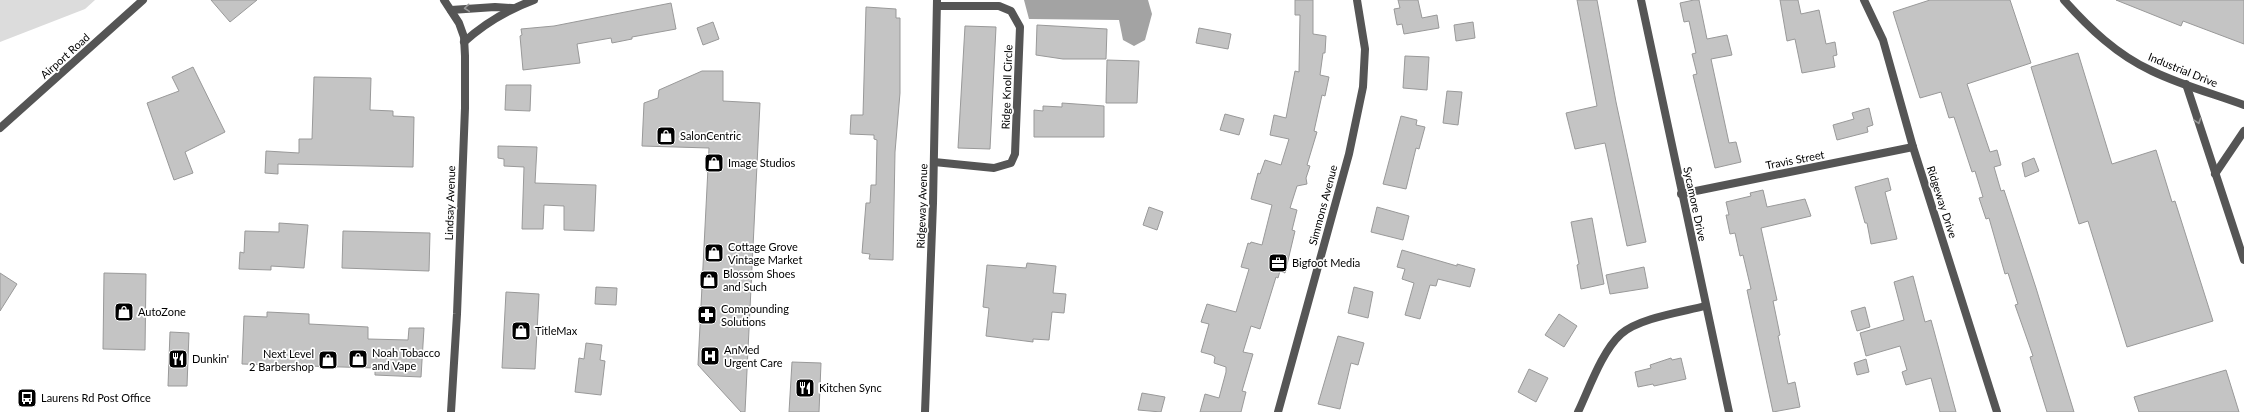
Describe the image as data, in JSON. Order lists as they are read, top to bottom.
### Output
{
  "streets": {
    "street": [
      "Airport Road",
      "Industrial Drive",
      "Ridge Knoll Circle",
      "Travis Street",
      "Ridgeway Drive",
      "Lindsay Avenue",
      "Sycamore Drive",
      "Simmons Avenue",
      "Ridgeway Avenue"
    ]
  },
  "crossings": [
    ["Ridge Knoll Circle", "Ridgeway Avenue"],
    ["Travis Street", "Ridgeway Drive"],
    ["Travis Street", "Sycamore Drive"]
  ],
  "places": {
    "shop": [
      "SalonCentric",
      "Image Studios",
      "Cottage Grove Vintage Market",
      "Blossom Shoes and Such",
      "AutoZone",
      "TitleMax",
      "Noah Tobacco and Vape",
      "Next Level 2 Barbershop"
    ],
    "office": ["Bigfoot Media"],
    "pharmacy": ["Compounding Solutions"],
    "hospital": ["AnMed Urgent Care"],
    "restaurant": ["Dunkin'", "Kitchen Sync"],
    "bus stop": ["Laurens Rd Post Office"]
  }
}
